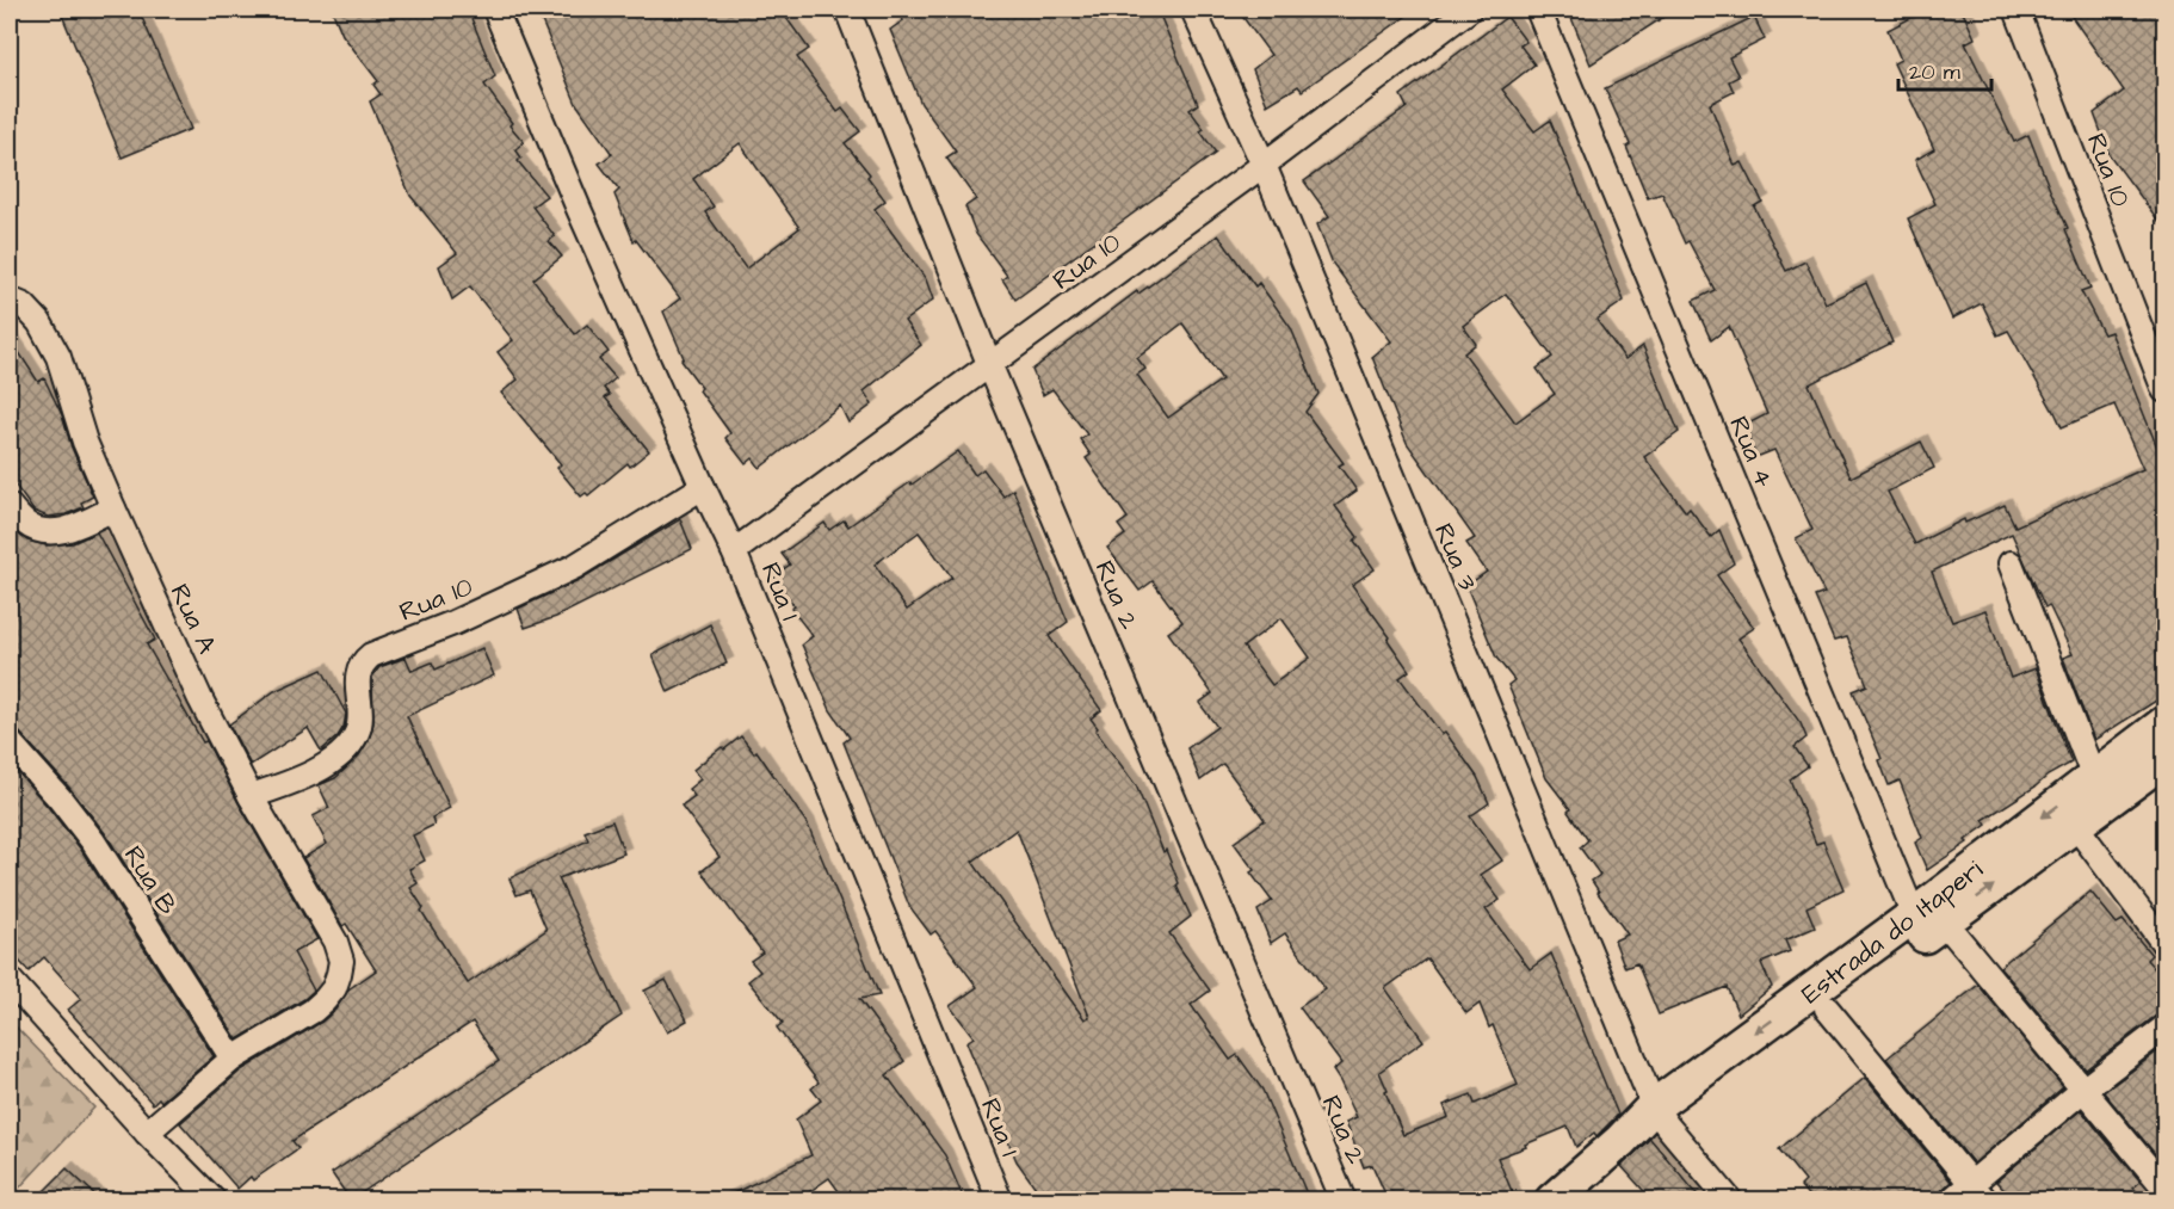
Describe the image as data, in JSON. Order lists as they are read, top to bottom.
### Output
{
  "streets": {
    "street": [
      "Rua 10",
      "Rua 4",
      "Rua 3",
      "Rua 1",
      "Rua 2",
      "Rua A",
      "Rua B",
      "Estrada do Itaperi"
    ]
  },
  "crossings": [
    ["Rua 10", "Rua 3"],
    ["Rua 10", "Rua 1"],
    ["Rua 10", "Rua 2"],
    ["Rua 10", "Rua A"],
    ["Rua 4", "Estrada do Itaperi"],
    ["Rua 3", "Estrada do Itaperi"],
    ["Rua A", "Rua B"]
  ],
  "scale_bar": "20 m"
}
